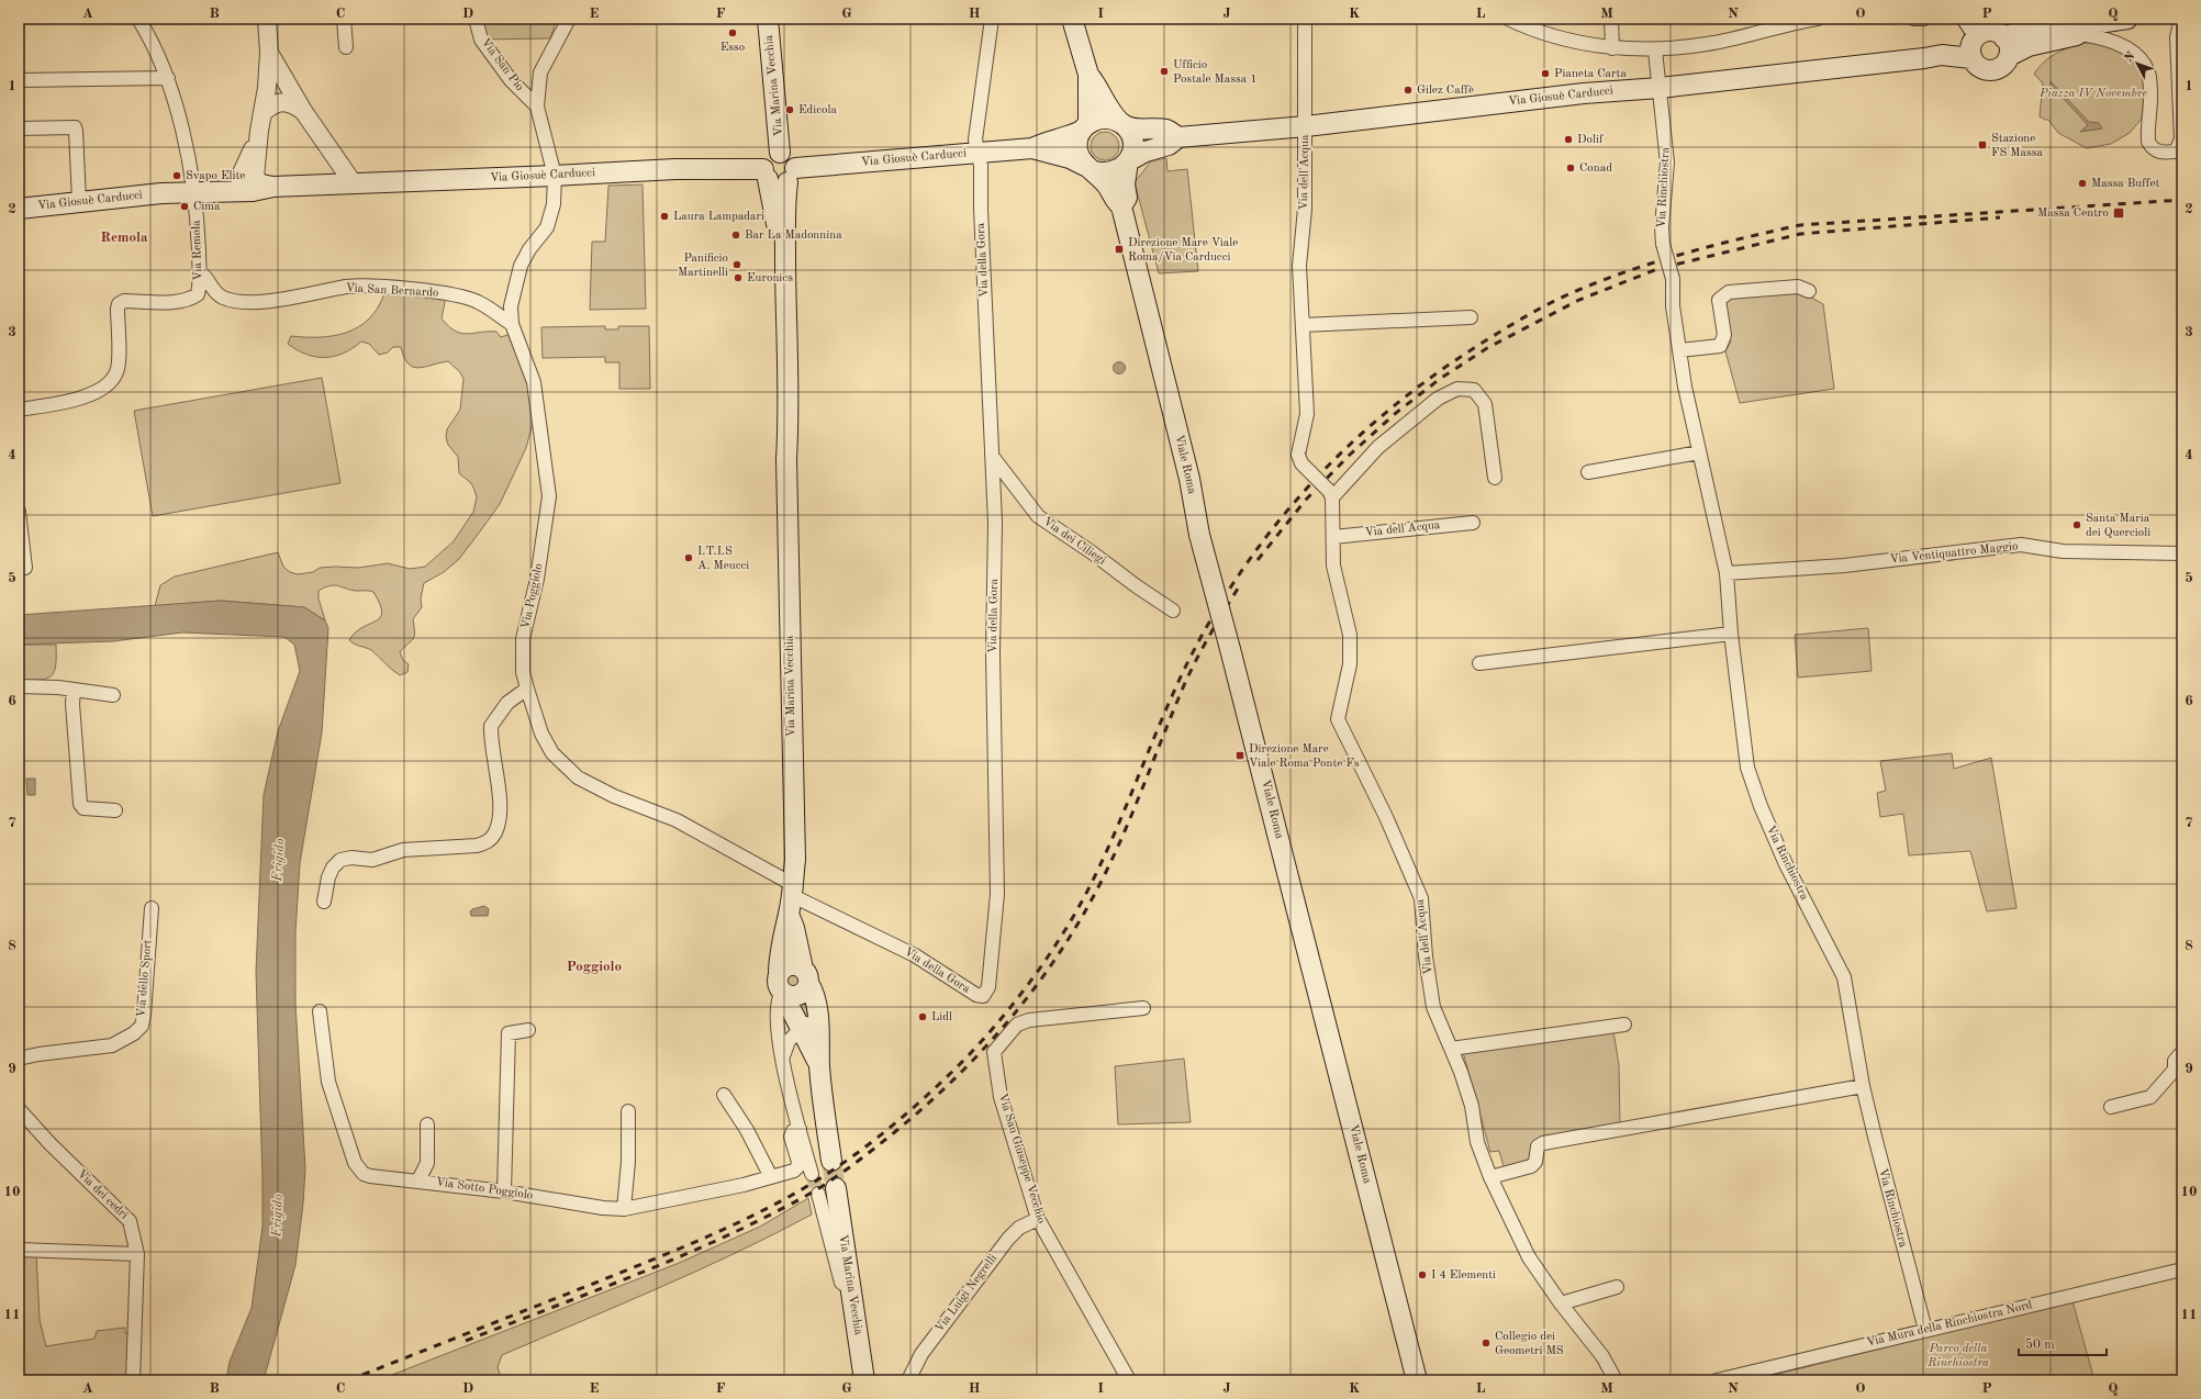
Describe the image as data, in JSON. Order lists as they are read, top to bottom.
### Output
{
  "streets": {
    "main road": ["Via Marina Vecchia", "Via Giosuè Carducci", "Viale Roma"],
    "street": [
      "Via San Pio",
      "Via dell'Acqua",
      "Via Rinchiostra",
      "Via Remola",
      "Via della Gora",
      "Via San Bernardo",
      "Via dei Ciliegi",
      "Via Ventiquattro Maggio",
      "Via Poggiolo",
      "Via dello Sport",
      "Via San Giuseppe Vecchio",
      "Via Sotto Poggiolo",
      "Via dei cedri",
      "Via Luigi Negrelli",
      "Via Mura della Rinchiostra Nord"
    ]
  },
  "crossings": [
    ["Via San Pio", "Via Poggiolo"],
    ["Via Marina Vecchia", "Via Giosuè Carducci"],
    ["Via Marina Vecchia", "Via della Gora"],
    ["Via Marina Vecchia", "Via Poggiolo"],
    ["Via Giosuè Carducci", "Via dell'Acqua"],
    ["Via Giosuè Carducci", "Via Rinchiostra"],
    ["Via Giosuè Carducci", "Via Remola"],
    ["Via Giosuè Carducci", "Via della Gora"],
    ["Via Giosuè Carducci", "Viale Roma"],
    ["Via Giosuè Carducci", "Via Poggiolo"],
    ["Via Rinchiostra", "Via Ventiquattro Maggio"],
    ["Via Rinchiostra", "Via Mura della Rinchiostra Nord"],
    ["Via Remola", "Via San Bernardo"],
    ["Via della Gora", "Via dei Ciliegi"],
    ["Via della Gora", "Via Poggiolo"],
    ["Via San Bernardo", "Via Poggiolo"],
    ["Via San Giuseppe Vecchio", "Via Luigi Negrelli"]
  ],
  "districts": ["Remola", "Poggiolo"],
  "water": ["Frigido"],
  "parks": ["Piazza IV Novembre", "Parco della Rinchiostra"],
  "places": {
    "other": [
      "Esso",
      "Ufficio Postale Massa 1",
      "Pianeta Carta",
      "Gilez Caffè",
      "Edicola",
      "Dolif",
      "Conad",
      "Svapo Elite",
      "Massa Buffet",
      "Cima",
      "Laura Lampadari",
      "Bar La Madonnina",
      "Panificio Martinelli",
      "Euronics",
      "Santa Maria dei Quercioli",
      "I.T.I.S A. Meucci",
      "Lidl",
      "I 4 Elementi",
      "Collegio dei Geometri MS"
    ],
    "transit": [
      "Stazione FS Massa",
      "Massa Centro",
      "Direzione Mare Viale Roma/Via Carducci",
      "Direzione Mare Viale Roma Ponte Fs"
    ]
  },
  "scale_bar": "50 m",
  "north": "top left",
  "grid": {
    "columns": [
      "A",
      "B",
      "C",
      "D",
      "E",
      "F",
      "G",
      "H",
      "I",
      "J",
      "K",
      "L",
      "M",
      "N",
      "O",
      "P",
      "Q"
    ],
    "rows": [
      "1",
      "2",
      "3",
      "4",
      "5",
      "6",
      "7",
      "8",
      "9",
      "10",
      "11"
    ]
  }
}
